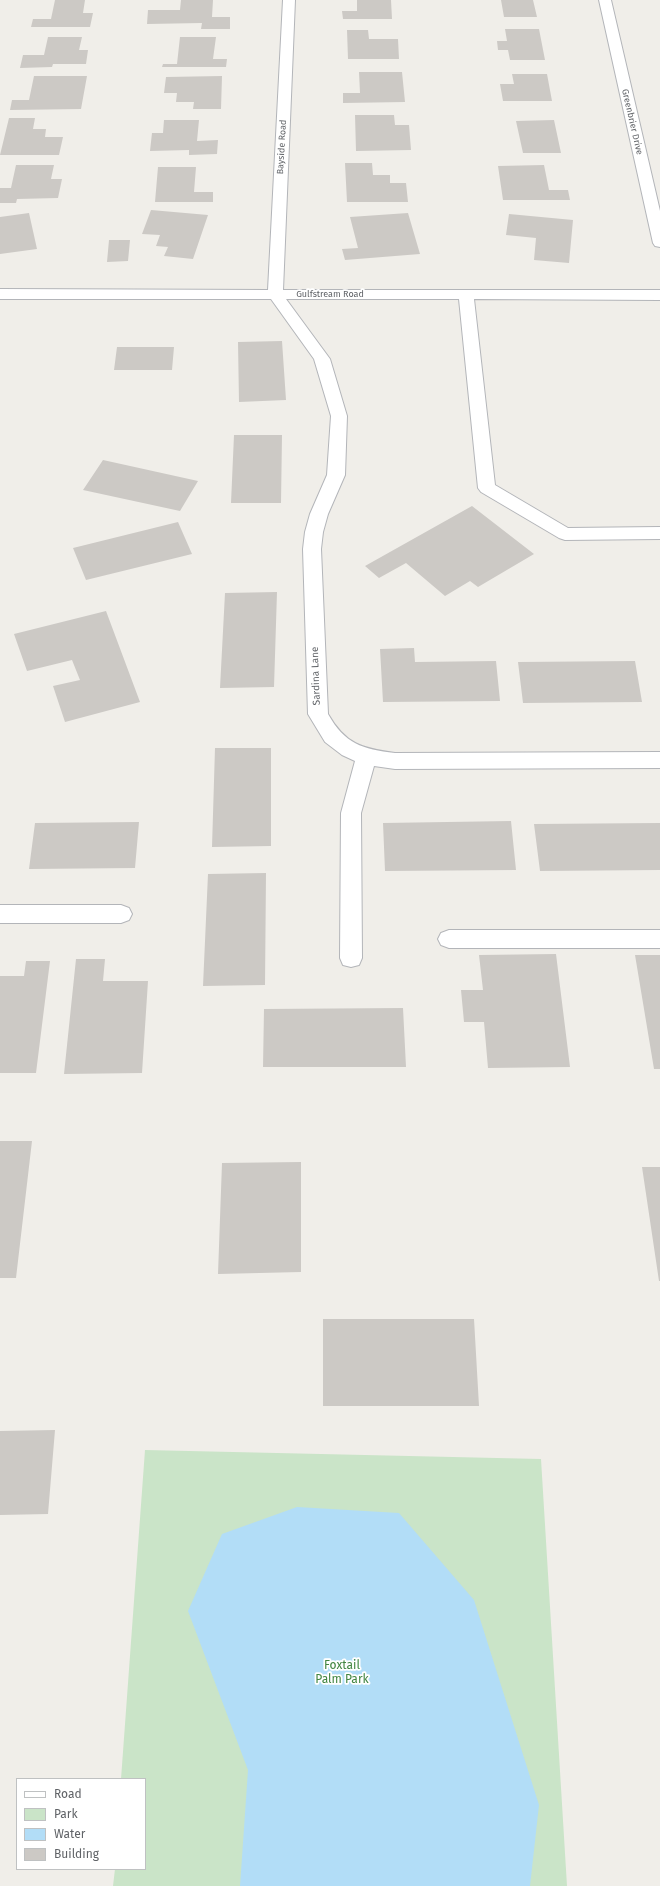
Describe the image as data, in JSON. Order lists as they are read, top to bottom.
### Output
{
  "streets": {
    "street": [
      "Greenbrier Drive",
      "Bayside Road",
      "Gulfstream Road",
      "Sardina Lane"
    ]
  },
  "crossings": [
    ["Bayside Road", "Gulfstream Road"],
    ["Bayside Road", "Sardina Lane"],
    ["Gulfstream Road", "Sardina Lane"]
  ],
  "parks": ["Foxtail Palm Park"],
  "legend": [
    "Road",
    "Park",
    "Water",
    "Building"
  ]
}
